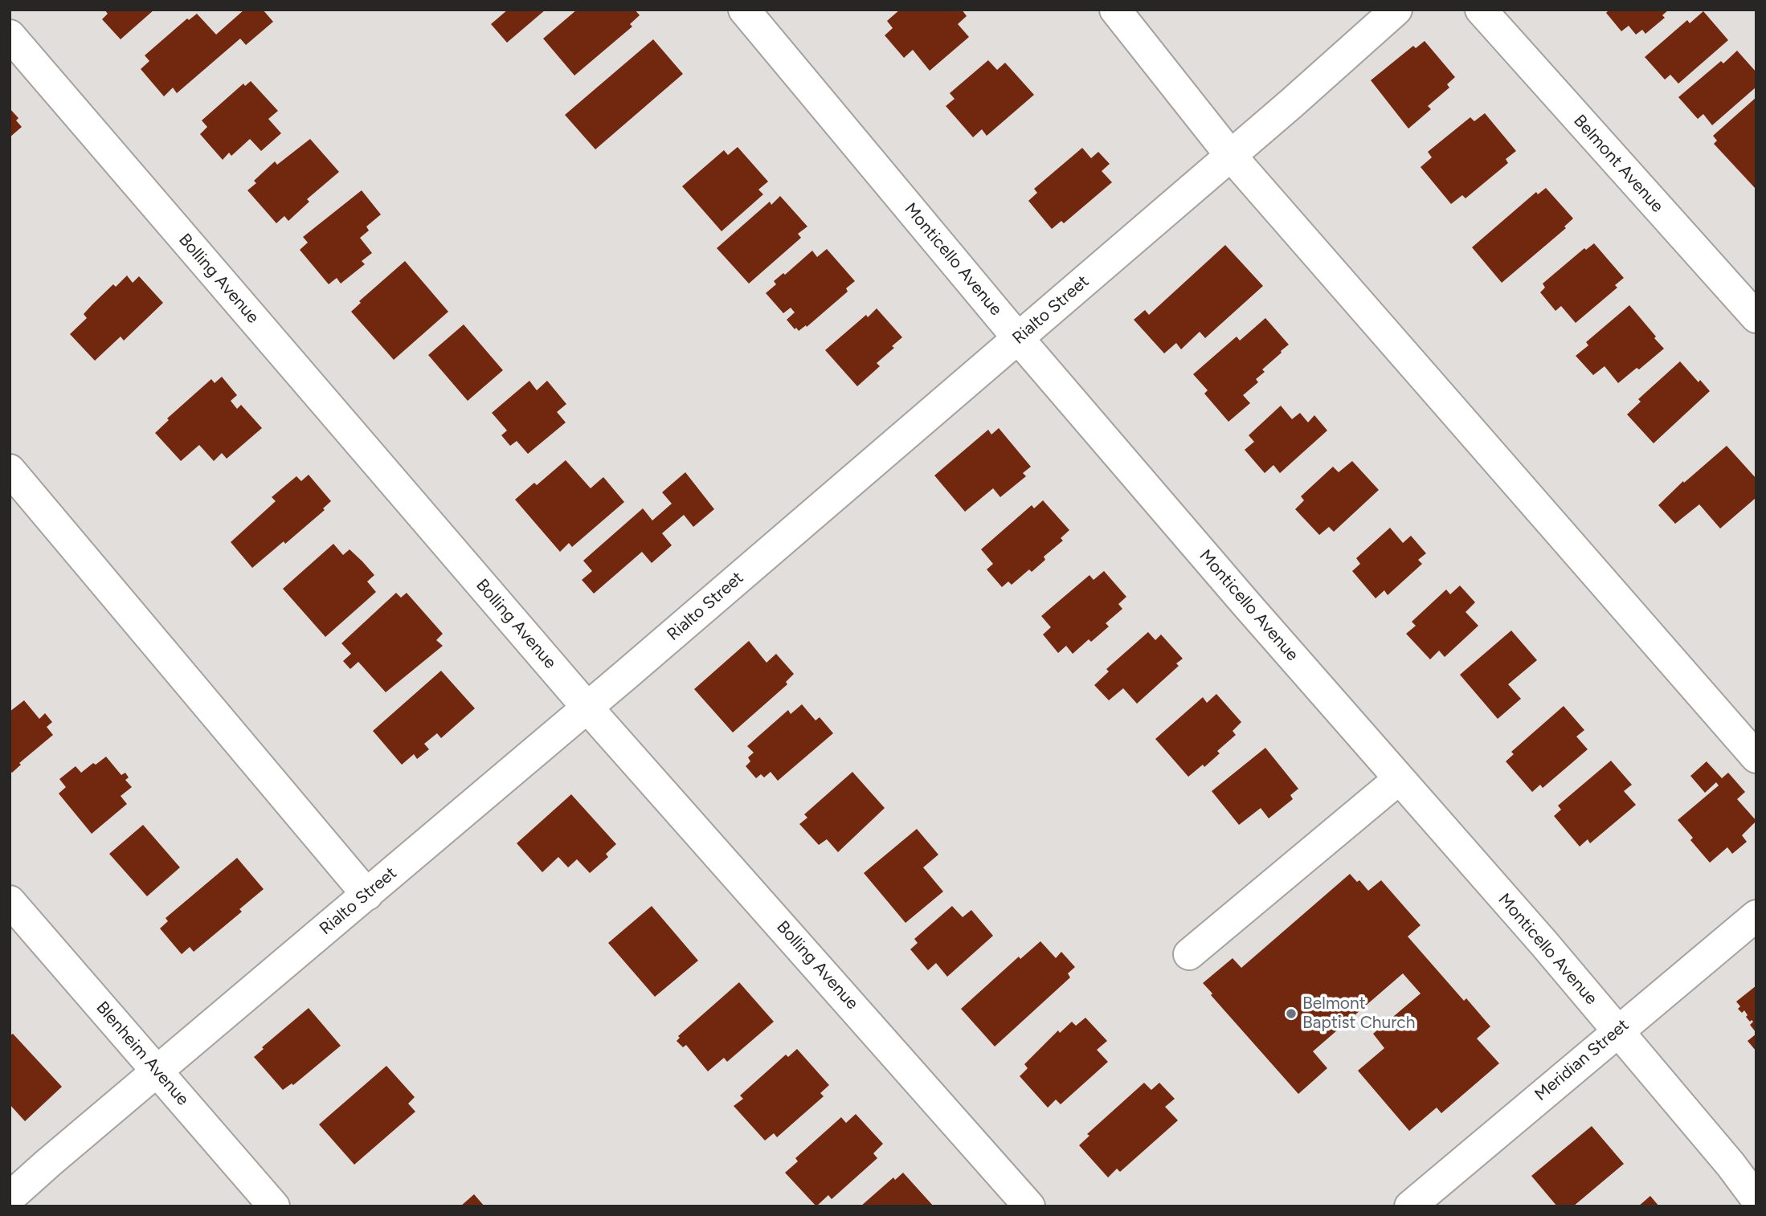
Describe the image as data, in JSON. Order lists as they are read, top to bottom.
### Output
{
  "streets": {
    "street": [
      "Belmont Avenue",
      "Monticello Avenue",
      "Bolling Avenue",
      "Rialto Street",
      "Blenheim Avenue",
      "Meridian Street"
    ]
  },
  "crossings": [
    ["Monticello Avenue", "Rialto Street"],
    ["Monticello Avenue", "Meridian Street"],
    ["Bolling Avenue", "Rialto Street"],
    ["Rialto Street", "Blenheim Avenue"]
  ],
  "places": ["Belmont Baptist Church"]
}
